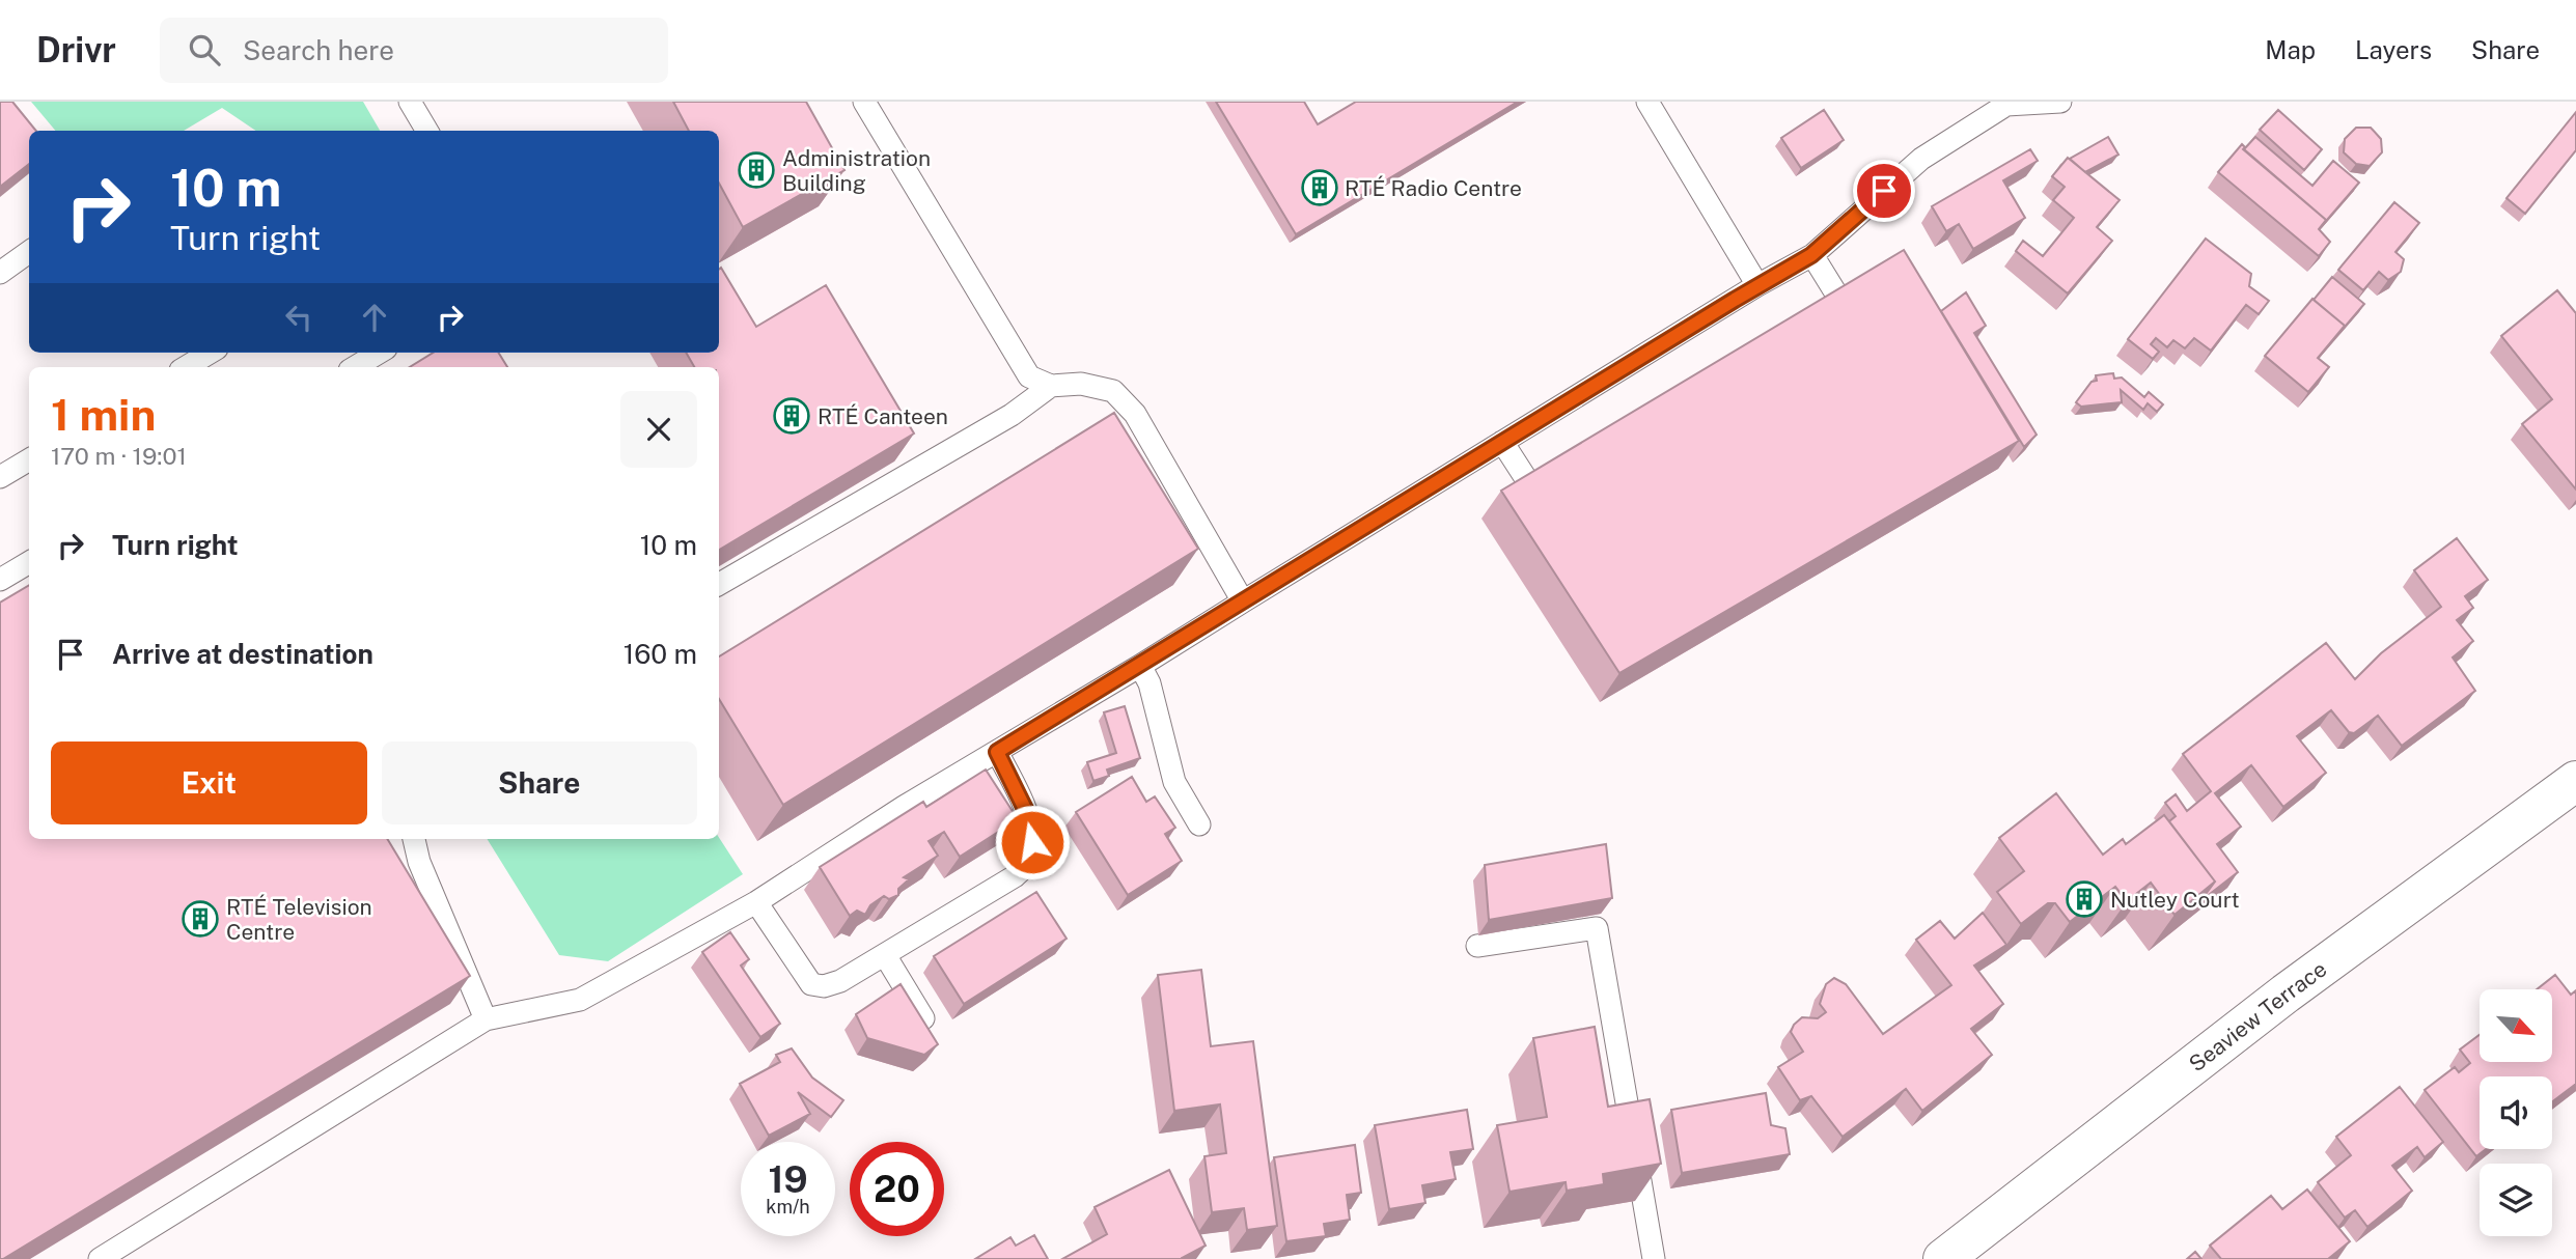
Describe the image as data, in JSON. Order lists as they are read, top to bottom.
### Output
{
  "streets": {
    "street": ["Seaview Terrace"]
  },
  "places": {
    "building": [
      "Administration Building",
      "RTÉ Radio Centre",
      "RTÉ Canteen",
      "Nutley Court",
      "RTÉ Television Centre"
    ]
  },
  "north": "bottom right",
  "page": {
    "header": "Drivr",
    "search": "Search here",
    "nav": ["Map", "Layers", "Share"],
    "turn": ["10 m", "Turn right"],
    "heading": ["1 min", "170 m · 19:01"],
    "list": [
      {
        "name": "Turn right",
        "value": "10 m"
      },
      {
        "name": "Arrive at destination",
        "value": "160 m"
      }
    ],
    "buttons": ["Exit", "Share"],
    "speed": "19 km/h",
    "limit": "20"
  }
}
